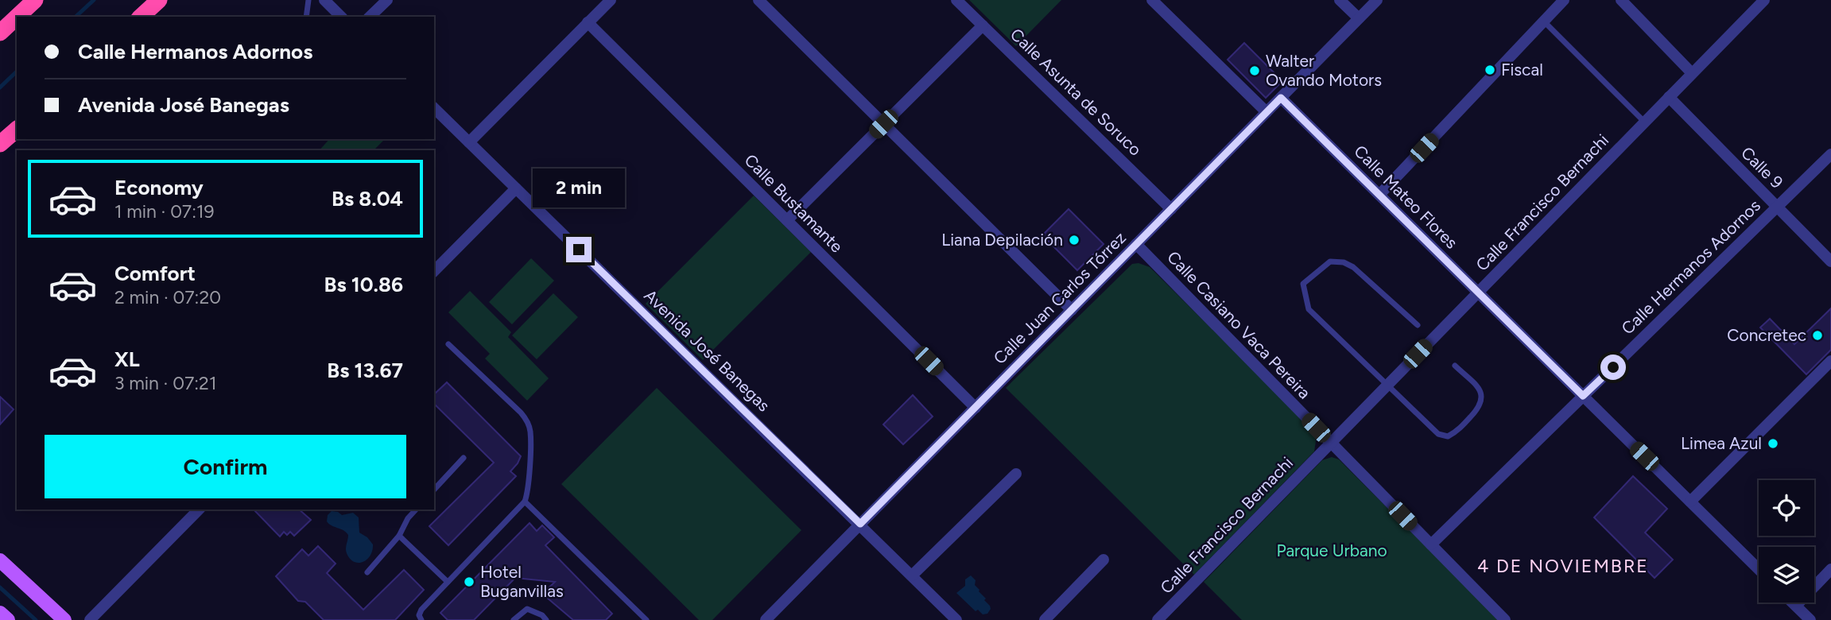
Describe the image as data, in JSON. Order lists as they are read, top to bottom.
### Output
{
  "streets": {
    "street": [
      "Calle Asunta de Soruco",
      "Calle 9",
      "Calle Mateo Flores",
      "Calle Francisco Bernachi",
      "Calle Bustamante",
      "Calle Hermanos Adornos",
      "Calle Juan Carlos Tórrez",
      "Calle Casiano Vaca Pereira",
      "Avenida José Banegas"
    ]
  },
  "crossings": [
    ["Calle Asunta de Soruco", "Calle Juan Carlos Tórrez"],
    ["Calle 9", "Calle Francisco Bernachi"],
    ["Calle 9", "Calle Hermanos Adornos"],
    ["Calle Mateo Flores", "Calle Francisco Bernachi"],
    ["Calle Mateo Flores", "Calle Hermanos Adornos"],
    ["Calle Mateo Flores", "Calle Juan Carlos Tórrez"],
    ["Calle Francisco Bernachi", "Calle Casiano Vaca Pereira"],
    ["Calle Bustamante", "Calle Juan Carlos Tórrez"],
    ["Calle Hermanos Adornos", "Calle Casiano Vaca Pereira"],
    ["Calle Juan Carlos Tórrez", "Calle Casiano Vaca Pereira"],
    ["Calle Juan Carlos Tórrez", "Avenida José Banegas"]
  ],
  "districts": ["4 DE NOVIEMBRE"],
  "parks": ["Parque Urbano"],
  "places": [
    "Fiscal",
    "Walter Ovando Motors",
    "Liana Depilación",
    "Concretec",
    "Limea Azul",
    "Hotel Buganvillas"
  ],
  "page": {
    "banner": ["Calle Hermanos Adornos", "Avenida José Banegas"],
    "list": [
      {
        "name": "Economy",
        "note": "1 min · 07:19",
        "value": "Bs 8.04"
      },
      {
        "name": "Comfort",
        "note": "2 min · 07:20",
        "value": "Bs 10.86"
      },
      {
        "name": "XL",
        "note": "3 min · 07:21",
        "value": "Bs 13.67"
      }
    ],
    "bubble": "2 min",
    "buttons": "Confirm"
  }
}
